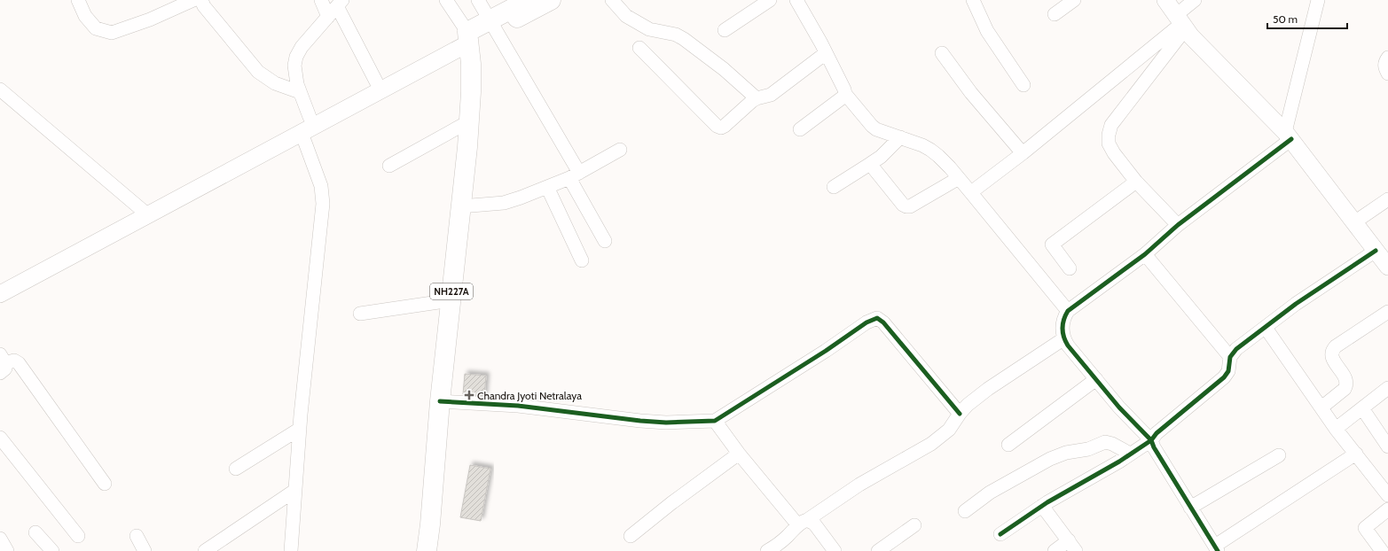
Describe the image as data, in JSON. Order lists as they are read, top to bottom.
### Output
{
  "streets": {
    "highway": ["NH227A"]
  },
  "places": {
    "health": ["Chandra Jyoti Netralaya"]
  },
  "scale_bar": "50 m"
}
